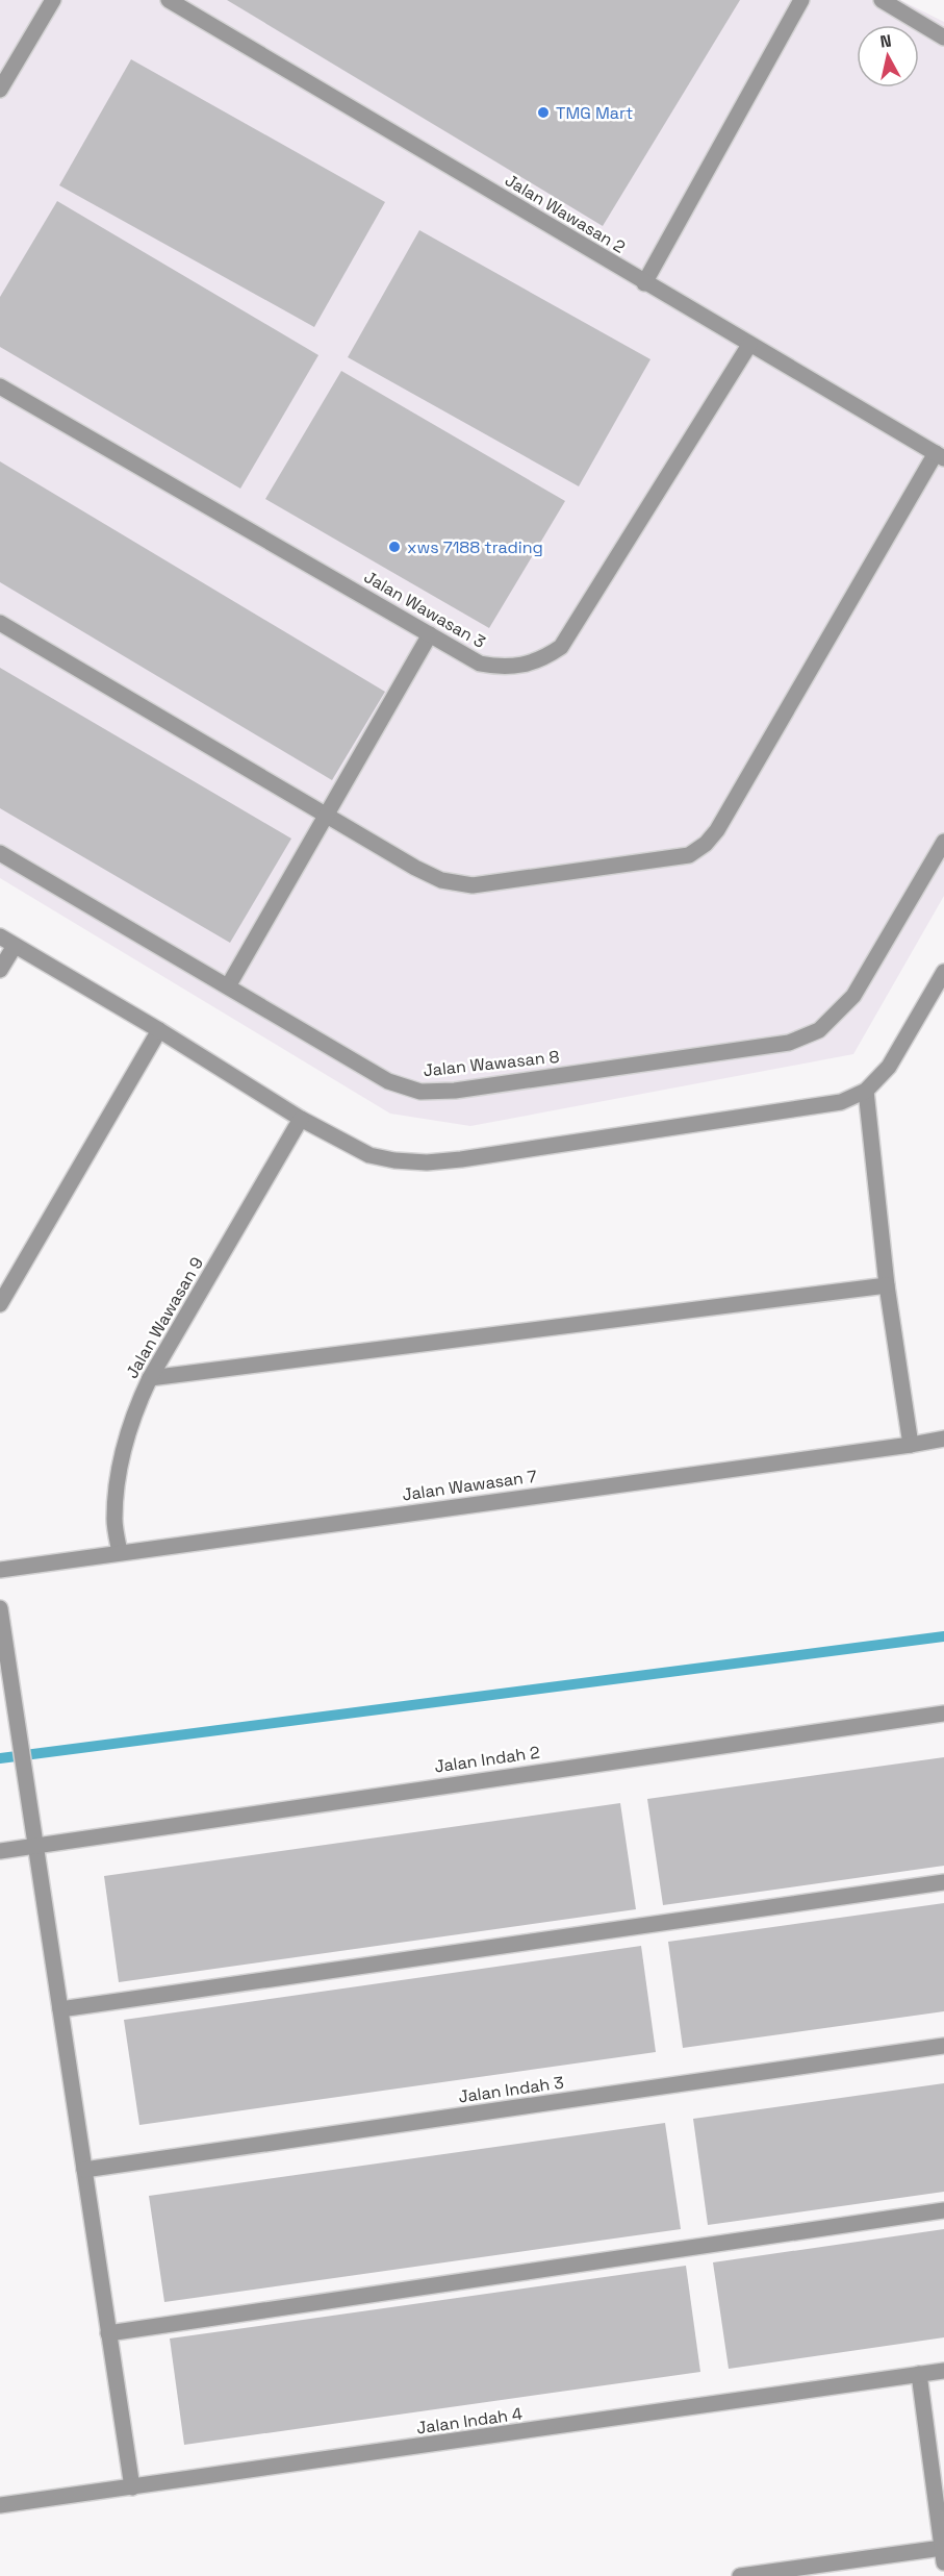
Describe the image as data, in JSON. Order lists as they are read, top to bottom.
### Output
{
  "streets": {
    "street": [
      "Jalan Wawasan 2",
      "Jalan Wawasan 3",
      "Jalan Wawasan 8",
      "Jalan Wawasan 9",
      "Jalan Wawasan 7",
      "Jalan Indah 2",
      "Jalan Indah 3",
      "Jalan Indah 4"
    ]
  },
  "crossings": [
    ["Jalan Wawasan 2", "Jalan Wawasan 3"],
    ["Jalan Wawasan 9", "Jalan Wawasan 7"]
  ],
  "places": ["TMG Mart", "xws 7188 trading"],
  "north": "top"
}
